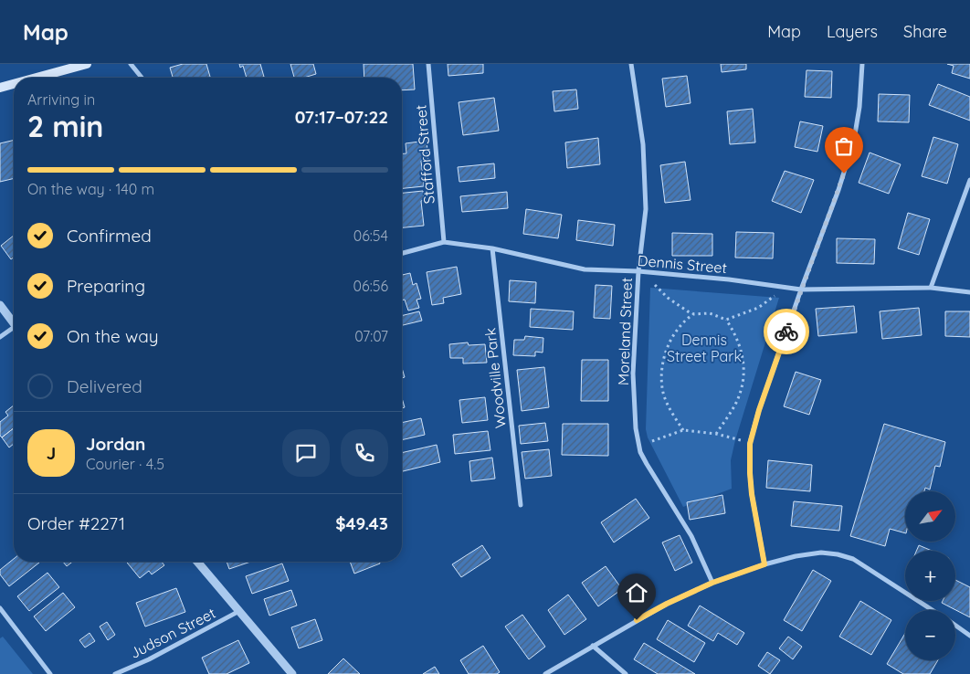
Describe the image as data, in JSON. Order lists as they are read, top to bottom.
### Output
{
  "streets": {
    "street": [
      "Stafford Street",
      "Dennis Street",
      "Moreland Street",
      "Woodville Park",
      "Judson Street"
    ]
  },
  "crossings": [
    ["Stafford Street", "Dennis Street"],
    ["Dennis Street", "Moreland Street"],
    ["Dennis Street", "Woodville Park"]
  ],
  "parks": ["Dennis Street Park"],
  "north": "top right",
  "page": {
    "header": "Map",
    "nav": ["Map", "Layers", "Share"],
    "heading": ["2 min", "Arriving in", "07:17–07:22"],
    "panel": [
      "Jordan",
      "Courier · 4.5",
      "Order #2271",
      "$49.43"
    ],
    "bar": "On the way · 140 m",
    "list": [
      ["Confirmed", "06:54"],
      ["Preparing", "06:56"],
      ["On the way", "07:07"],
      "Delivered"
    ],
    "round": "J",
    "map_buttons": ["+", "−"]
  }
}
